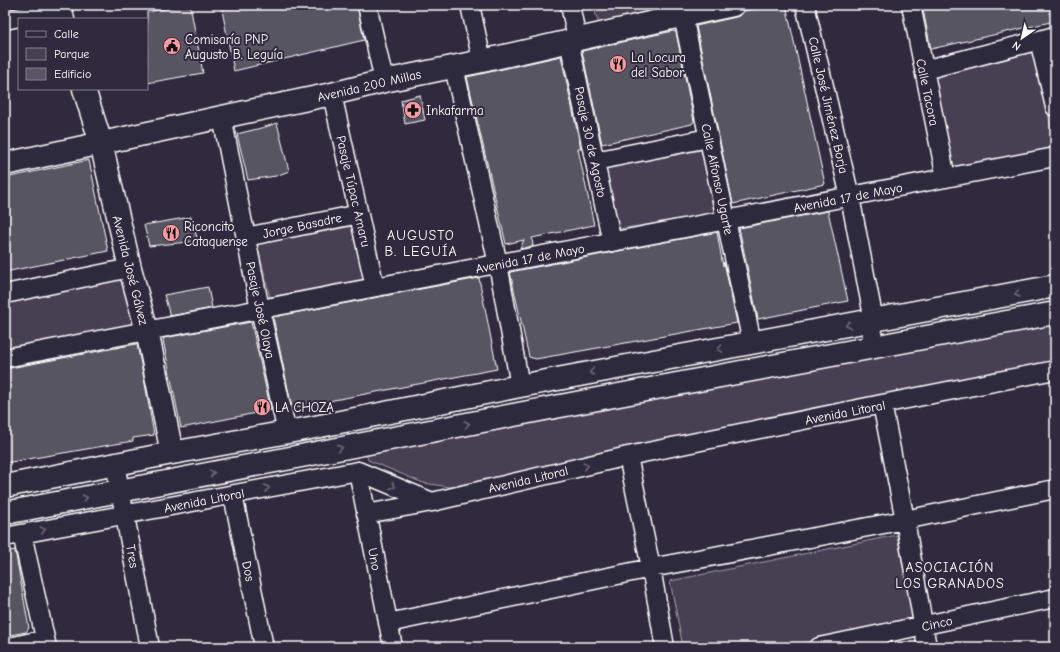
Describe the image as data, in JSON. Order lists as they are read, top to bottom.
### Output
{
  "streets": {
    "main road": ["Avenida 200 Millas", "Avenida José Gálvez", "Avenida Litoral"],
    "street": [
      "Calle Tacora",
      "Calle José Jiménez Borja",
      "Pasaje 30 de Agosto",
      "Calle Alfonso Ugarte",
      "Pasaje Túpac Amaru",
      "Avenida 17 de Mayo",
      "Jorge Basadre",
      "Pasaje José Olaya",
      "Tres",
      "Uno",
      "Dos",
      "Cinco"
    ]
  },
  "crossings": [
    ["Avenida 200 Millas", "Pasaje 30 de Agosto"],
    ["Avenida 200 Millas", "Calle Alfonso Ugarte"],
    ["Avenida 200 Millas", "Pasaje Túpac Amaru"],
    ["Avenida 200 Millas", "Avenida José Gálvez"],
    ["Avenida 200 Millas", "Pasaje José Olaya"],
    ["Calle Tacora", "Avenida 17 de Mayo"],
    ["Calle José Jiménez Borja", "Avenida 17 de Mayo"],
    ["Calle José Jiménez Borja", "Avenida Litoral"],
    ["Pasaje 30 de Agosto", "Avenida 17 de Mayo"],
    ["Calle Alfonso Ugarte", "Avenida 17 de Mayo"],
    ["Pasaje Túpac Amaru", "Avenida 17 de Mayo"],
    ["Pasaje Túpac Amaru", "Jorge Basadre"],
    ["Avenida 17 de Mayo", "Avenida José Gálvez"],
    ["Avenida 17 de Mayo", "Pasaje José Olaya"],
    ["Jorge Basadre", "Pasaje José Olaya"],
    ["Avenida Litoral", "Tres"],
    ["Avenida Litoral", "Uno"],
    ["Avenida Litoral", "Dos"]
  ],
  "districts": ["AUGUSTO B. LEGUÍA", "ASOCIACIÓN LOS GRANADOS"],
  "places": {
    "public building": ["Comisaría PNP Augusto B. Leguía"],
    "restaurant": ["La Locura del Sabor", "Riconcito Cataquense", "LA CHOZA"],
    "pharmacy": ["Inkafarma"]
  },
  "legend": ["Calle", "Parque", "Edificio"],
  "north": "bottom left"
}
